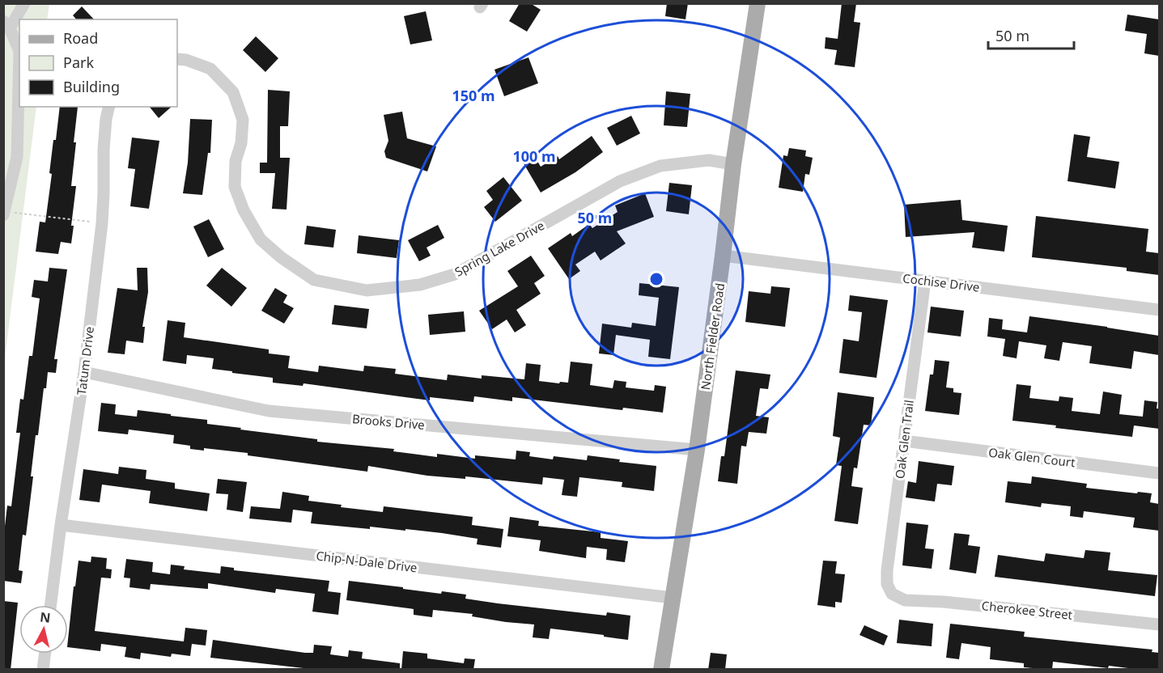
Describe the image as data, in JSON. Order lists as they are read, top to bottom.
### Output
{
  "streets": {
    "main road": ["North Fielder Road"],
    "street": [
      "Spring Lake Drive",
      "Cochise Drive",
      "Tatum Drive",
      "Brooks Drive",
      "Oak Glen Trail",
      "Oak Glen Court",
      "Chip-N-Dale Drive",
      "Cherokee Street"
    ]
  },
  "crossings": [
    ["Spring Lake Drive", "North Fielder Road"],
    ["Cochise Drive", "North Fielder Road"],
    ["Cochise Drive", "Oak Glen Trail"],
    ["North Fielder Road", "Brooks Drive"],
    ["North Fielder Road", "Chip-N-Dale Drive"],
    ["Tatum Drive", "Brooks Drive"],
    ["Tatum Drive", "Chip-N-Dale Drive"],
    ["Oak Glen Trail", "Oak Glen Court"],
    ["Oak Glen Trail", "Cherokee Street"]
  ],
  "legend": ["Road", "Park", "Building"],
  "scale_bar": "50 m",
  "north": "top",
  "rings": ["150 m", "100 m", "50 m"]
}
